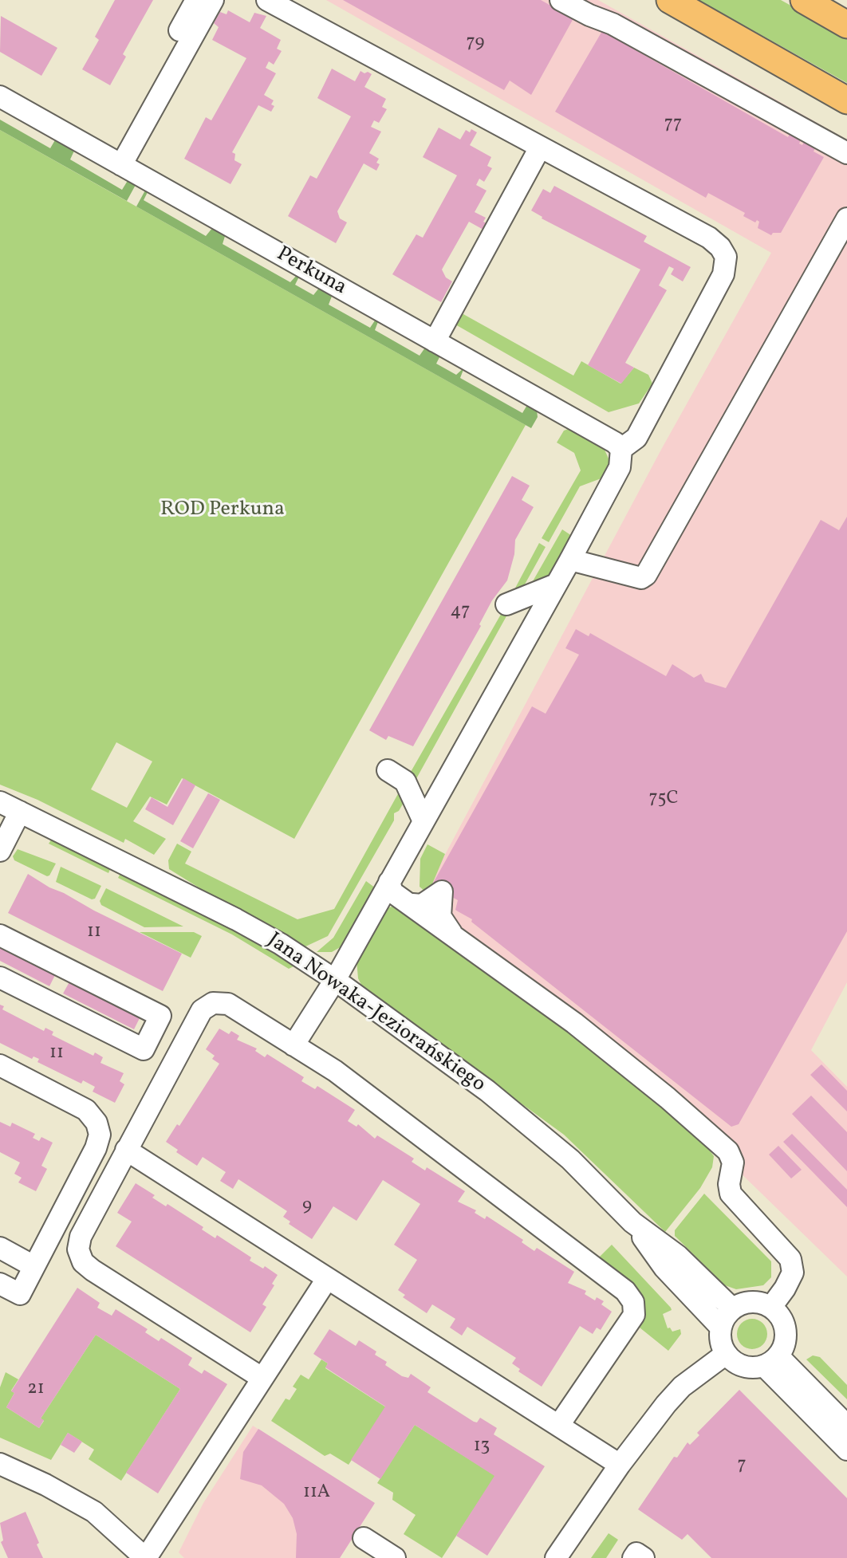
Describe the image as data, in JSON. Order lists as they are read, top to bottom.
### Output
{
  "streets": {
    "street": ["Perkuna", "Jana Nowaka-Jeziorańskiego"]
  },
  "parks": ["ROD Perkuna"],
  "house_numbers": [
    "79",
    "77",
    "47",
    "75C",
    "11",
    "11",
    "9",
    "21",
    "13",
    "7",
    "11A"
  ]
}
